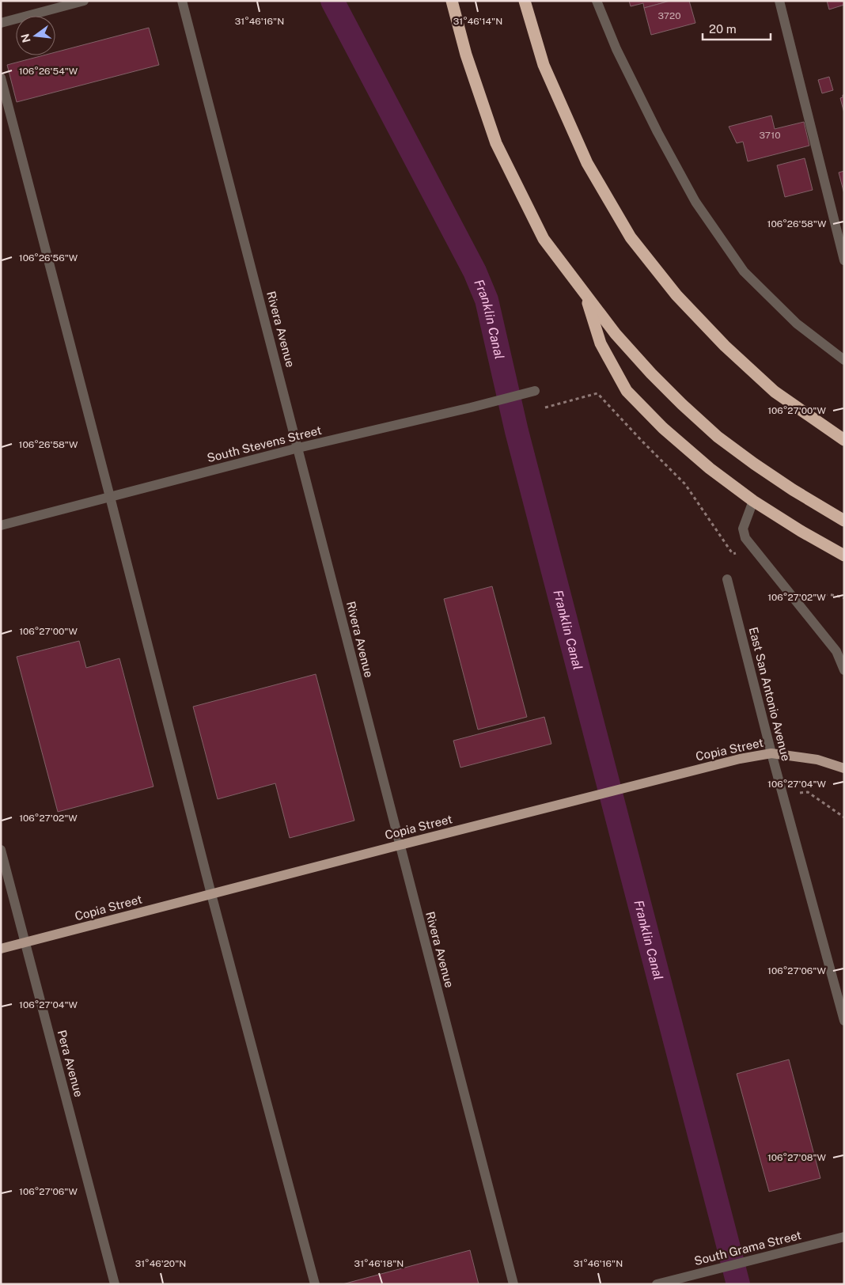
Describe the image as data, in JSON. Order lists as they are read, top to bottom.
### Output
{
  "streets": {
    "main road": ["Copia Street"],
    "street": [
      "Rivera Avenue",
      "South Stevens Street",
      "East San Antonio Avenue",
      "Pera Avenue",
      "South Grama Street"
    ]
  },
  "crossings": [
    ["Rivera Avenue", "South Stevens Street"],
    ["Rivera Avenue", "Copia Street"],
    ["East San Antonio Avenue", "Copia Street"],
    ["Copia Street", "Pera Avenue"]
  ],
  "water": ["Franklin Canal"],
  "house_numbers": ["3720", "3710"],
  "scale_bar": "20 m",
  "north": "left",
  "coordinates": [
    "31°46'16\"N",
    "31°46'14\"N",
    "106°26'54\"W",
    "106°26'58\"W",
    "106°26'56\"W",
    "106°27'00\"W",
    "106°27'02\"W",
    "106°27'04\"W",
    "106°27'06\"W",
    "106°27'08\"W",
    "31°46'20\"N",
    "31°46'18\"N"
  ]
}
